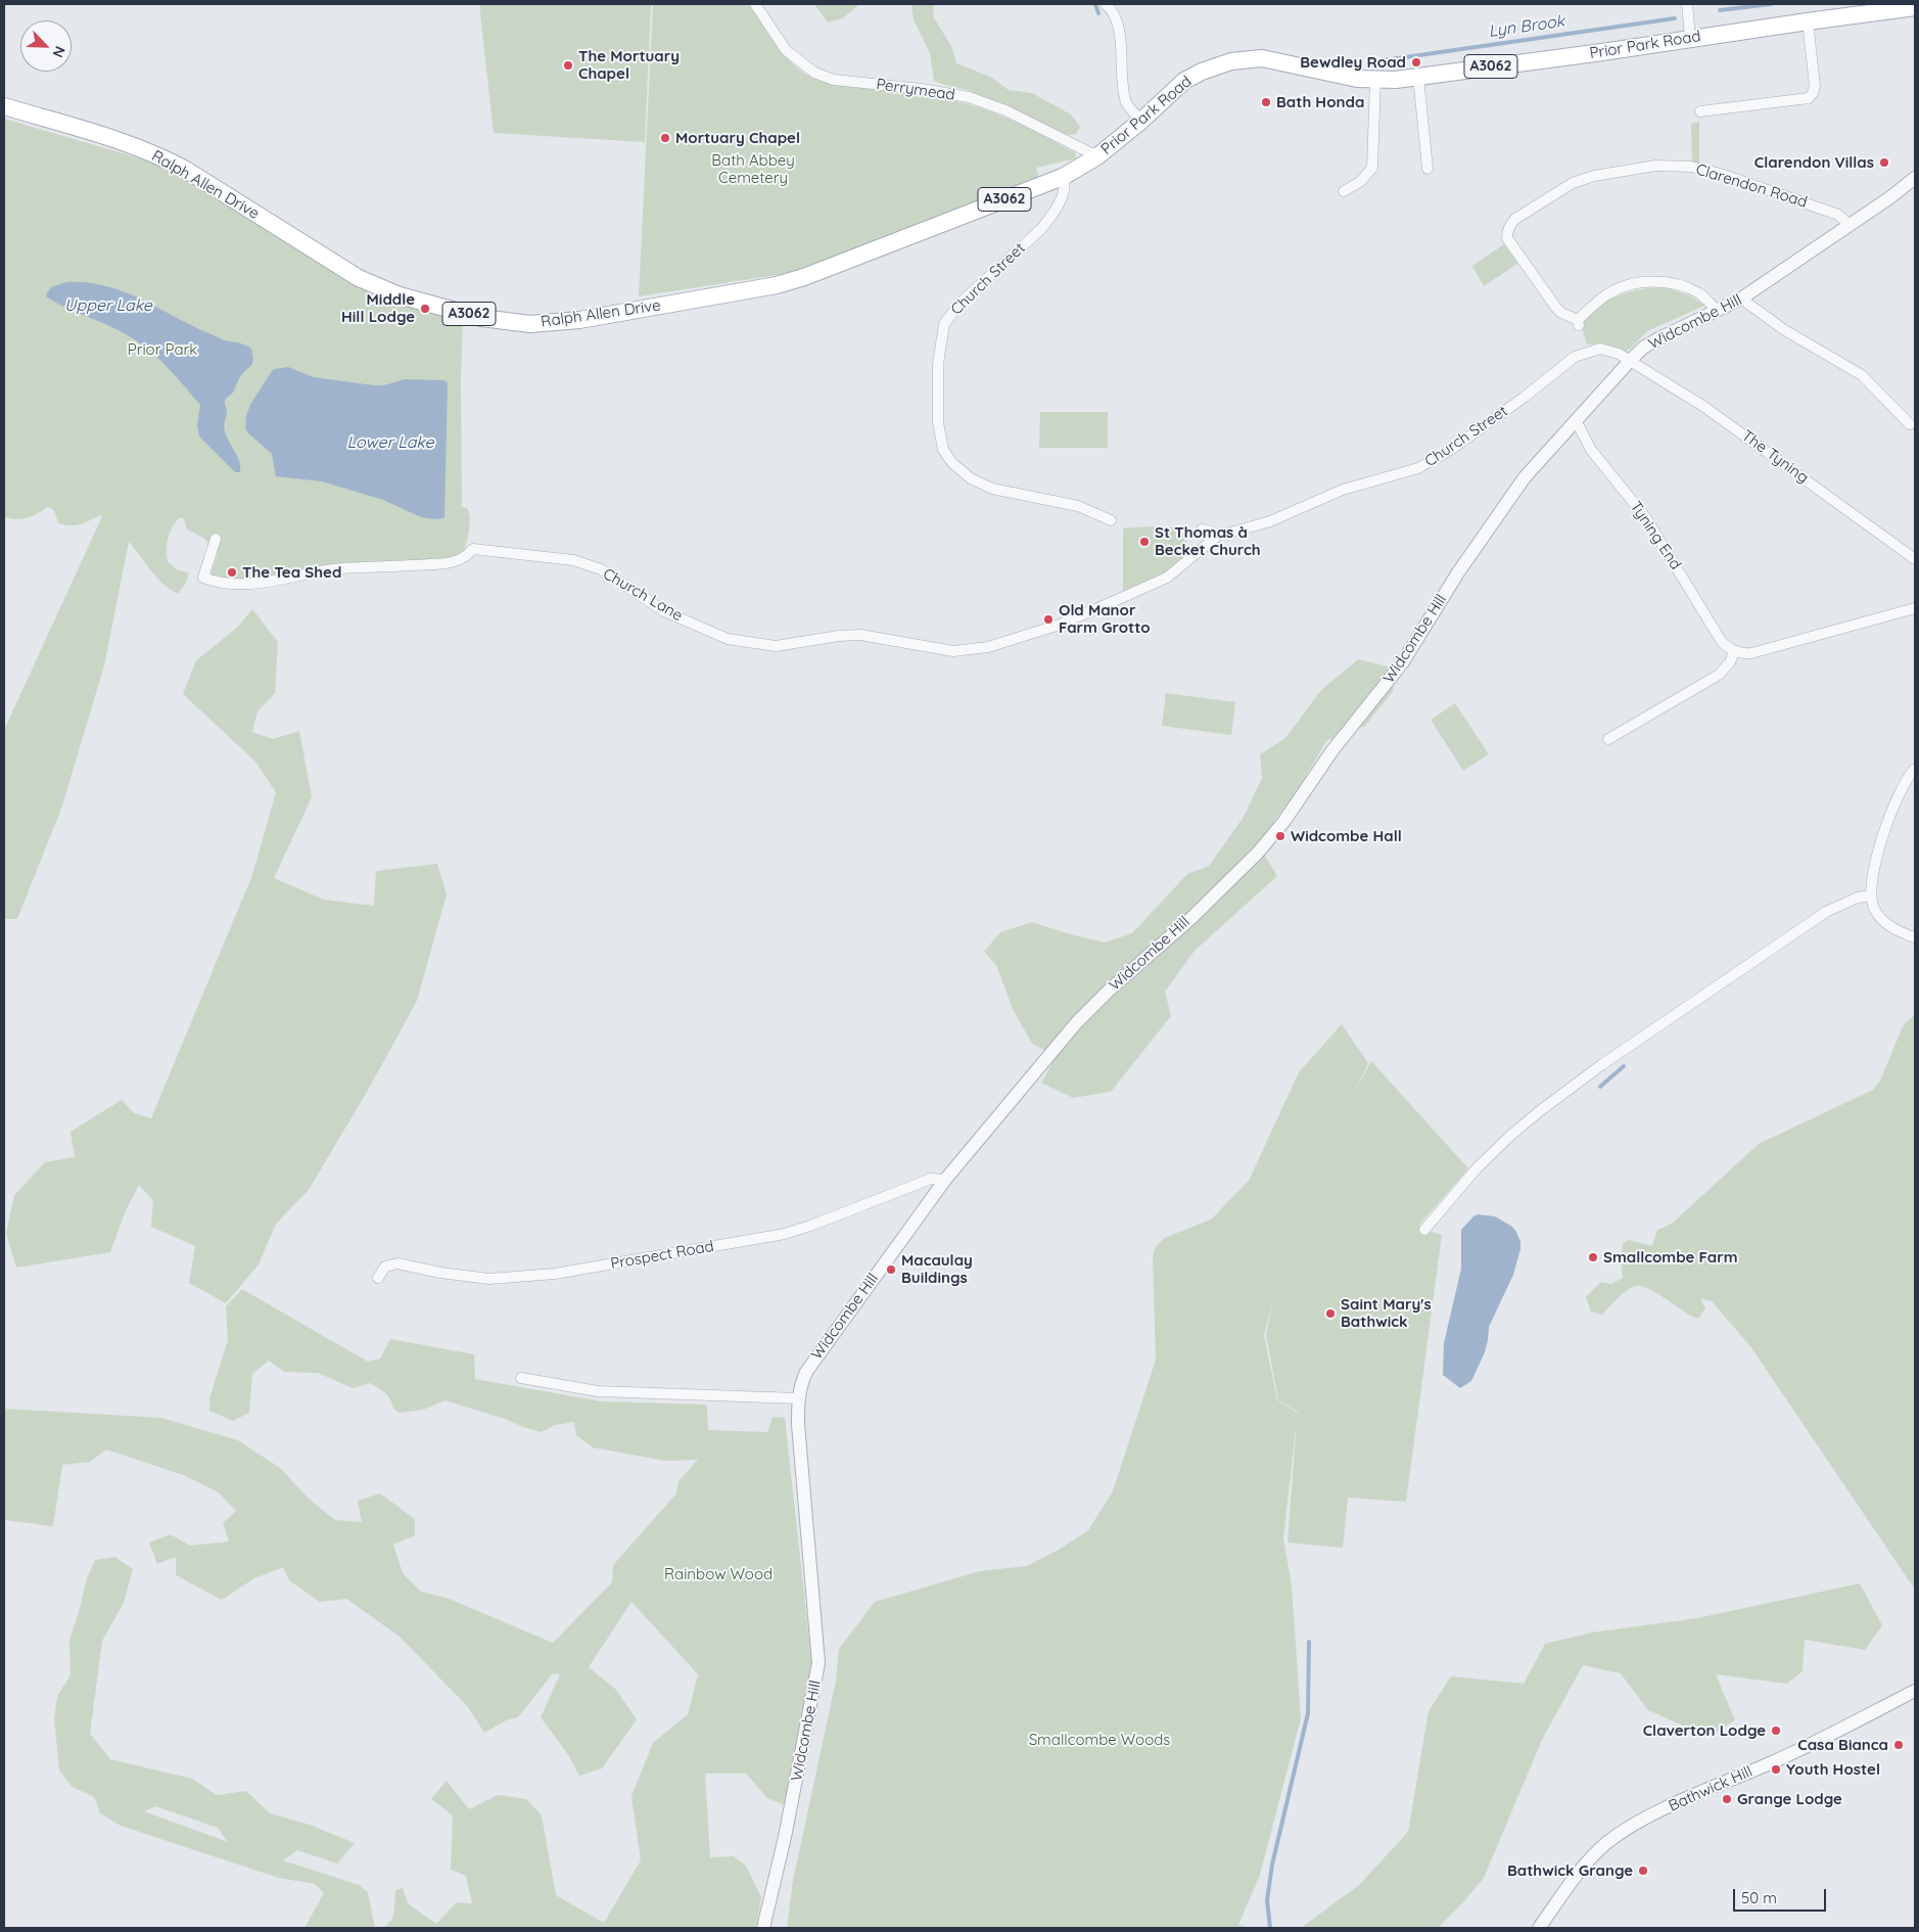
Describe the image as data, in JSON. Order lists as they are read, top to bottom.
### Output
{
  "streets": {
    "main road": ["Prior Park Road", "A3062", "Ralph Allen Drive"],
    "street": [
      "Perrymead",
      "Clarendon Road",
      "Church Street",
      "Widcombe Hill",
      "The Tyning",
      "Tyning End",
      "Church Lane",
      "Prospect Road",
      "Bathwick Hill"
    ]
  },
  "crossings": [
    ["Prior Park Road", "Perrymead"],
    ["Prior Park Road", "Ralph Allen Drive"],
    ["Perrymead", "Ralph Allen Drive"],
    ["Ralph Allen Drive", "Church Street"],
    ["Clarendon Road", "Widcombe Hill"],
    ["Church Street", "Widcombe Hill"],
    ["Church Street", "The Tyning"],
    ["Church Street", "Church Lane"],
    ["Widcombe Hill", "The Tyning"],
    ["Widcombe Hill", "Tyning End"],
    ["Widcombe Hill", "Prospect Road"]
  ],
  "water": ["Lyn Brook", "Upper Lake", "Lower Lake"],
  "parks": [
    "Bath Abbey Cemetery",
    "Prior Park",
    "Rainbow Wood",
    "Smallcombe Woods"
  ],
  "places": [
    "Bewdley Road",
    "The Mortuary Chapel",
    "Bath Honda",
    "Mortuary Chapel",
    "Clarendon Villas",
    "Middle Hill Lodge",
    "St Thomas à Becket Church",
    "The Tea Shed",
    "Old Manor Farm Grotto",
    "Widcombe Hall",
    "Smallcombe Farm",
    "Macaulay Buildings",
    "Saint Mary's Bathwick",
    "Claverton Lodge",
    "Casa Bianca",
    "Youth Hostel",
    "Grange Lodge",
    "Bathwick Grange"
  ],
  "scale_bar": "50 m",
  "north": "bottom right"
}
